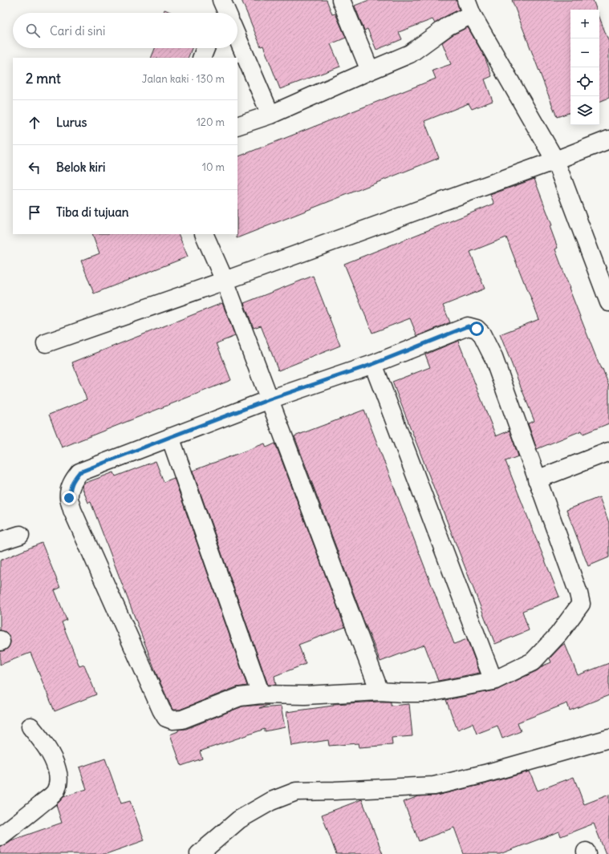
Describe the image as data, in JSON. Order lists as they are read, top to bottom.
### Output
{
  "page": {
    "map_buttons": ["+", "−"],
    "search": "Cari di sini",
    "heading": ["2 mnt", "Jalan kaki · 130 m"],
    "list": [
      ["Lurus", "120 m"],
      ["Belok kiri", "10 m"],
      "Tiba di tujuan"
    ]
  }
}
